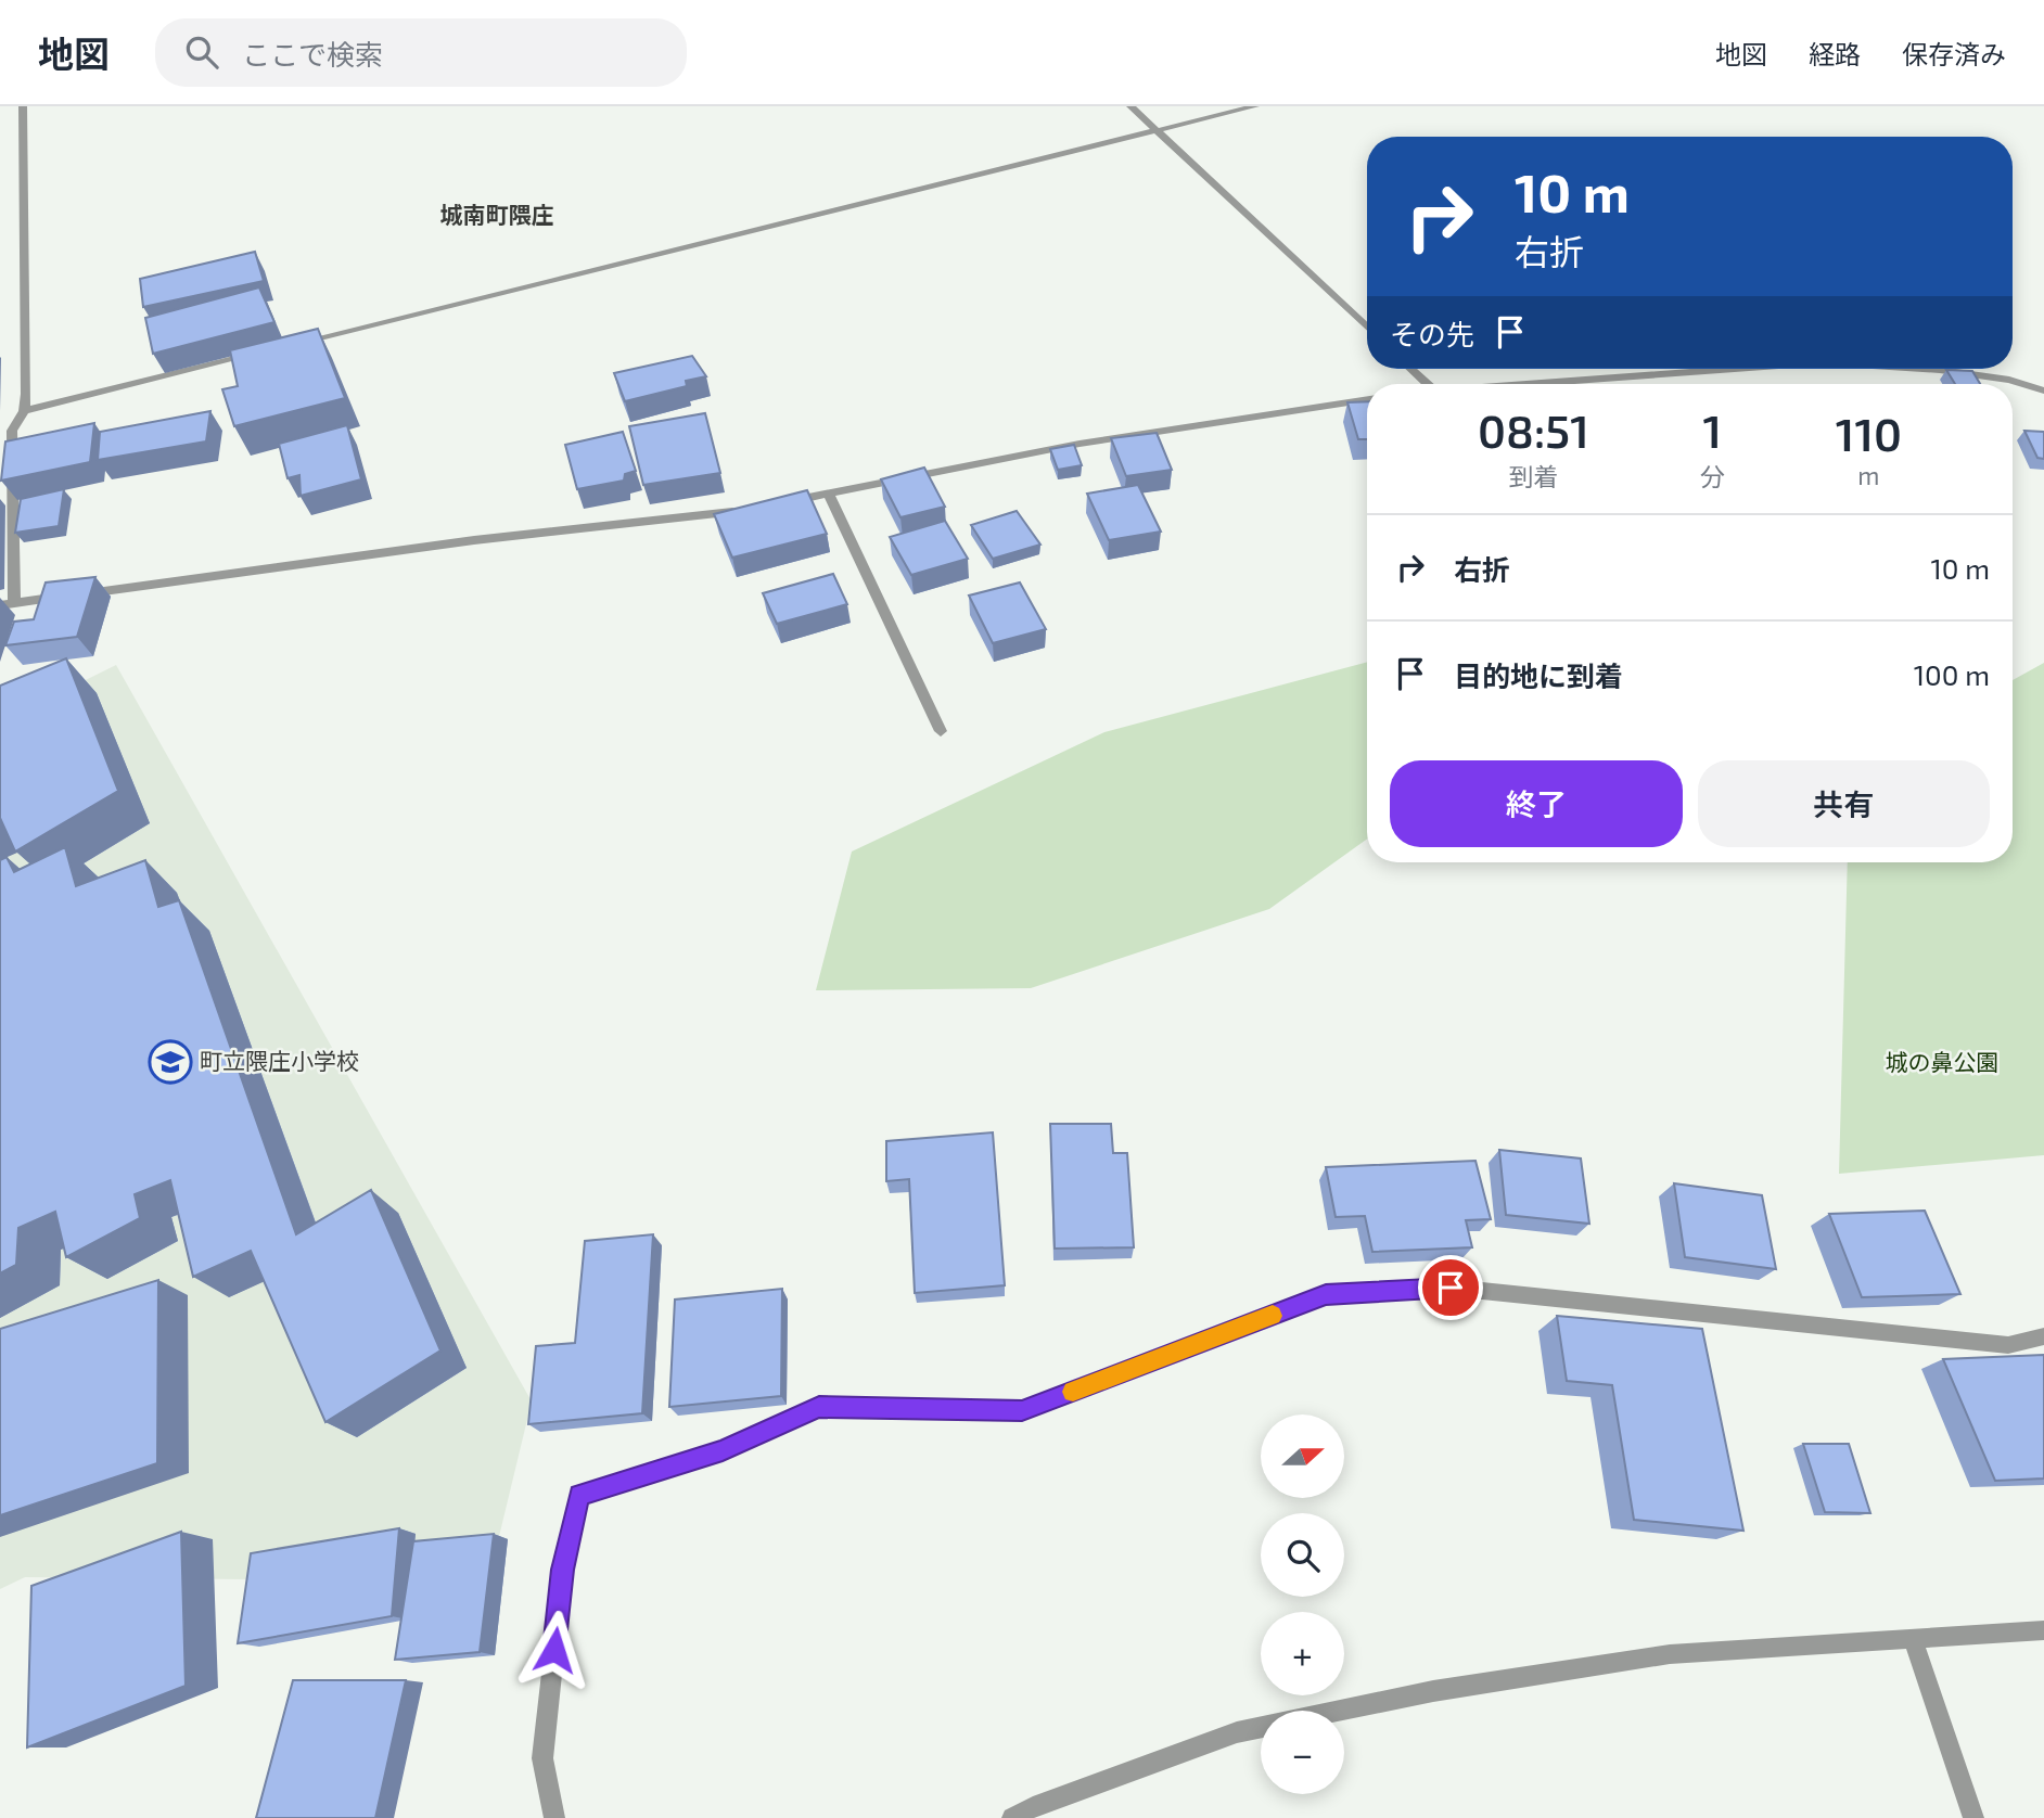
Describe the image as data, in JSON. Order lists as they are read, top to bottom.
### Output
{
  "districts": ["城南町隈庄"],
  "parks": ["城の鼻公園"],
  "places": {
    "school or university": ["町立隈庄小学校"]
  },
  "north": "right",
  "page": {
    "header": "地図",
    "search": "ここで検索",
    "nav": ["地図", "経路", "保存済み"],
    "turn": ["10 m", "右折"],
    "then": "その先",
    "eta": [
      "08:51",
      "到着",
      "1",
      "分",
      "110",
      "m"
    ],
    "list": [
      {
        "name": "右折",
        "value": "10 m"
      },
      {
        "name": "目的地に到着",
        "value": "100 m"
      }
    ],
    "buttons": ["終了", "共有"],
    "map_buttons": ["+", "−"]
  }
}
